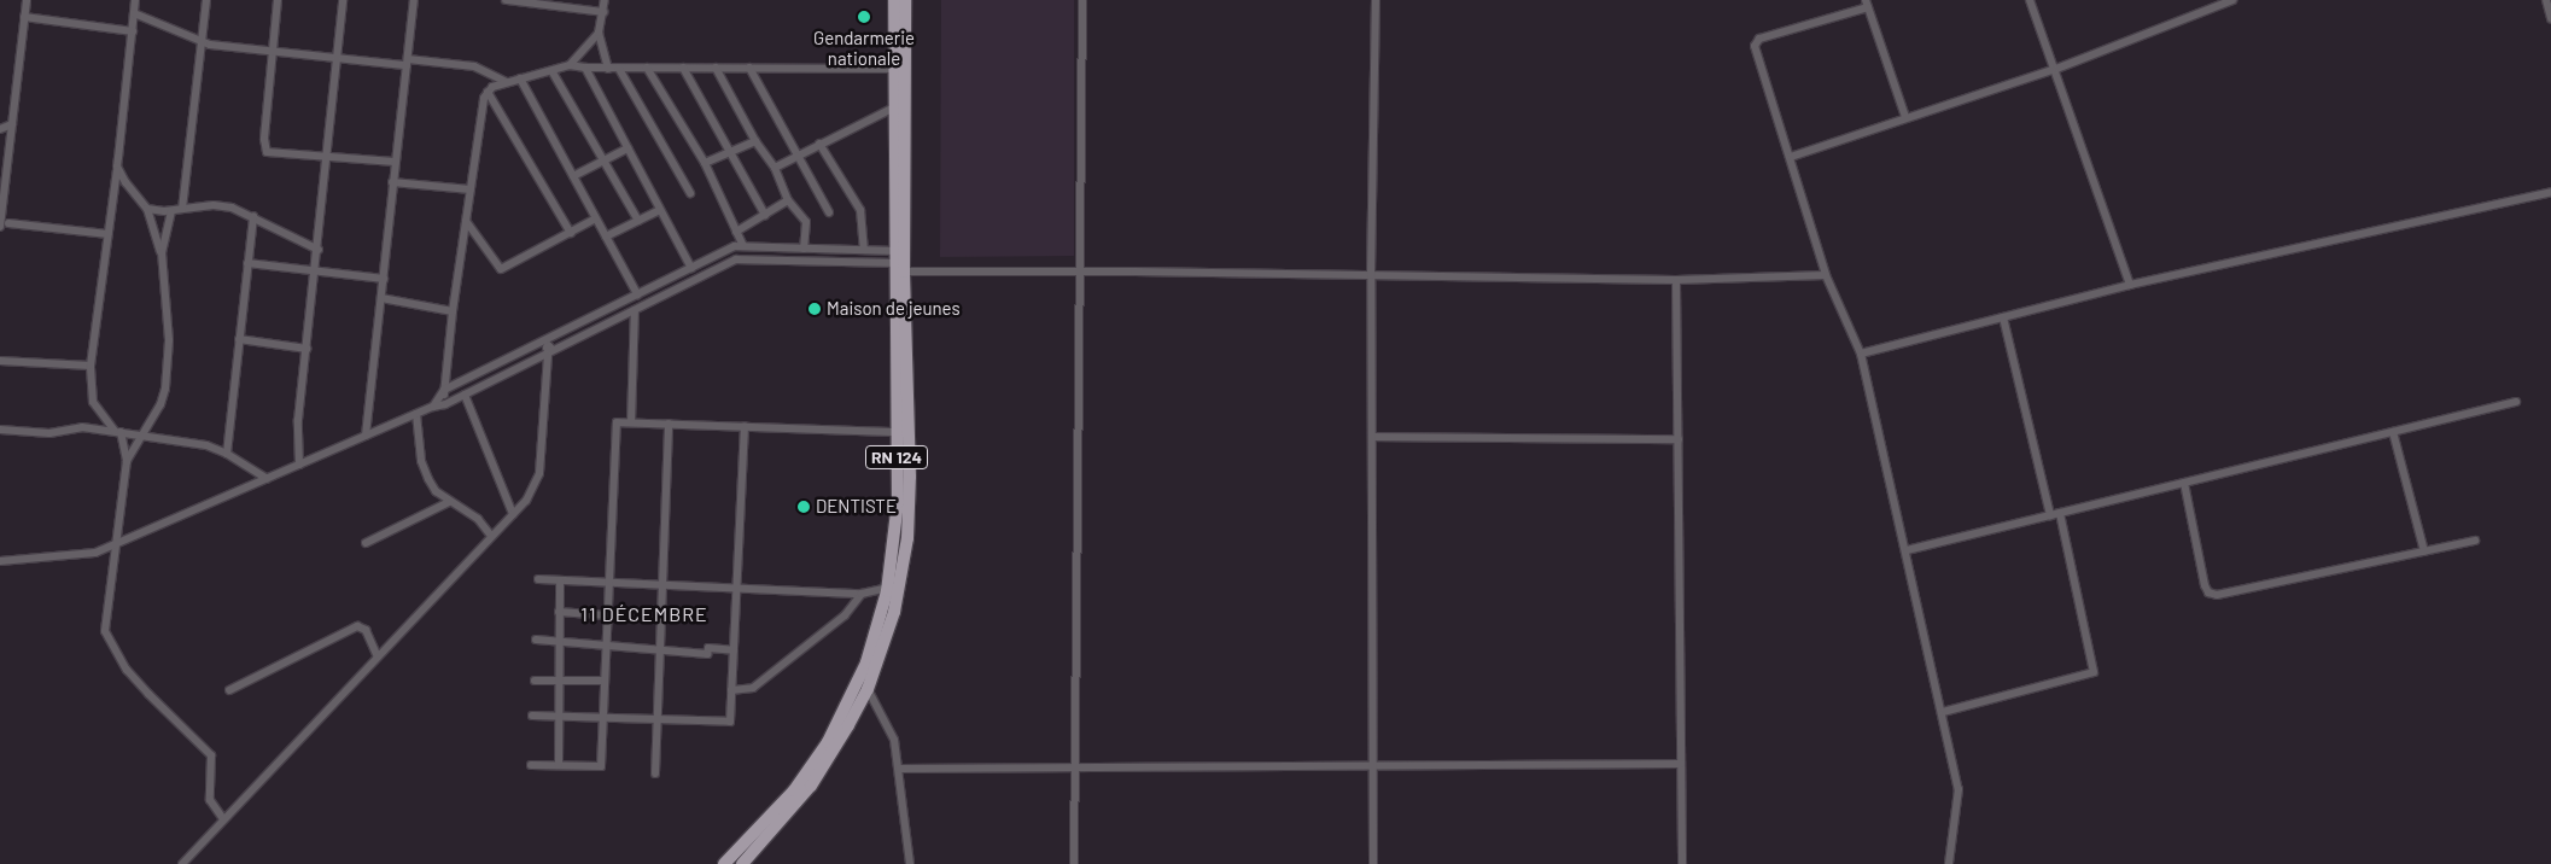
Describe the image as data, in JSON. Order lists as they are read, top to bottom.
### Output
{
  "streets": {
    "main road": ["RN 124"]
  },
  "districts": ["11 DÉCEMBRE"],
  "places": ["Gendarmerie nationale", "Maison de jeunes", "DENTISTE"]
}
